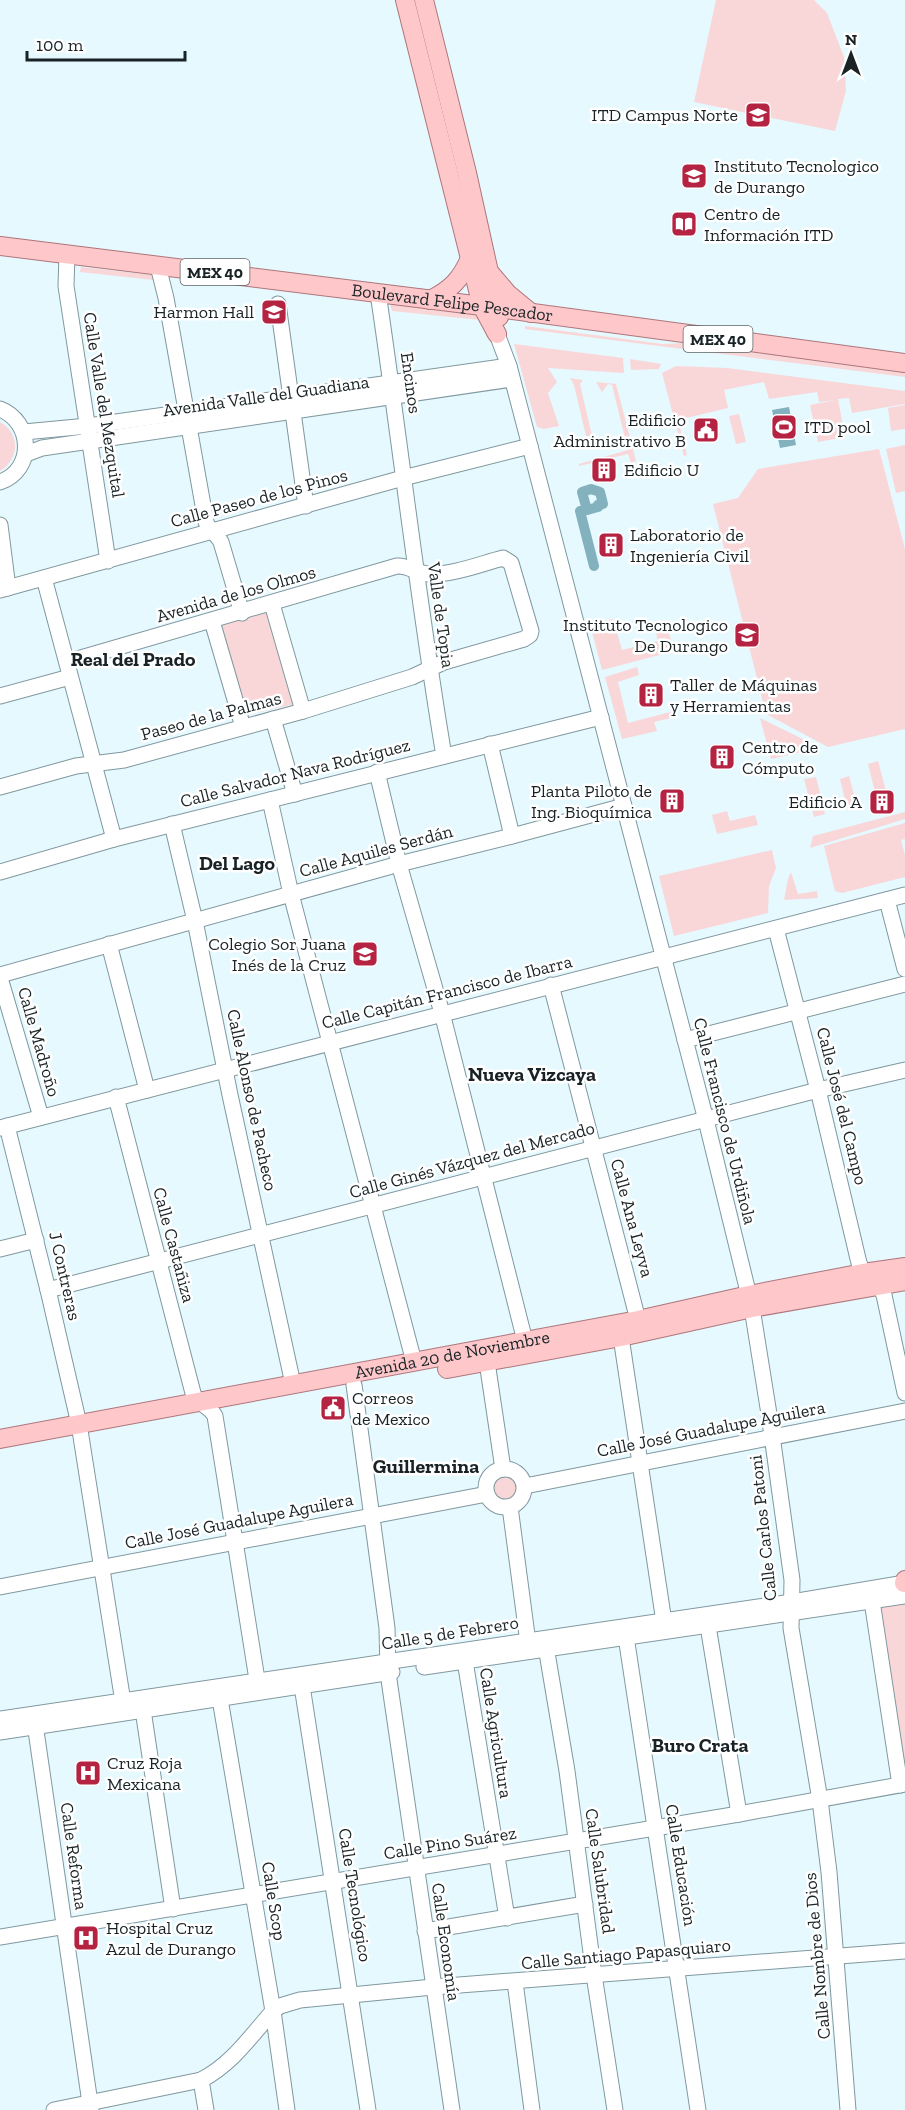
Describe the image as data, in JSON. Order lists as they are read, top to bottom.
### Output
{
  "streets": {
    "main road": ["MEX 40", "Boulevard Felipe Pescador", "Avenida 20 de Noviembre"],
    "street": [
      "Encinos",
      "Avenida Valle del Guadiana",
      "Calle Valle del Mezquital",
      "Calle Paseo de los Pinos",
      "Avenida de los Olmos",
      "Valle de Topia",
      "Paseo de la Palmas",
      "Calle Salvador Nava Rodríguez",
      "Calle Aquiles Serdán",
      "Calle Capitán Francisco de Ibarra",
      "Calle Madroño",
      "Calle Alonso de Pacheco",
      "Calle José del Campo",
      "Calle Francisco de Urdiñola",
      "Calle Ginés Vázquez del Mercado",
      "Calle Ana Leyva",
      "Calle Castañiza",
      "J Contreras",
      "Calle José Guadalupe Aguilera",
      "Calle Carlos Patoni",
      "Calle 5 de Febrero",
      "Calle Agricultura",
      "Calle Pino Suárez",
      "Calle Reforma",
      "Calle Educación",
      "Calle Salubridad",
      "Calle Tecnológico",
      "Calle Scop",
      "Calle Economía",
      "Calle Santiago Papasquiaro",
      "Calle Nombre de Dios"
    ]
  },
  "crossings": [
    ["Boulevard Felipe Pescador", "Encinos"],
    ["Boulevard Felipe Pescador", "Calle Valle del Mezquital"],
    ["Encinos", "Avenida Valle del Guadiana"],
    ["Encinos", "Calle Paseo de los Pinos"],
    ["Encinos", "Valle de Topia"],
    ["Avenida Valle del Guadiana", "Calle Valle del Mezquital"],
    ["Avenida Valle del Guadiana", "Calle Francisco de Urdiñola"],
    ["Calle Valle del Mezquital", "Calle Paseo de los Pinos"],
    ["Calle Paseo de los Pinos", "Valle de Topia"],
    ["Calle Paseo de los Pinos", "Calle Francisco de Urdiñola"],
    ["Avenida de los Olmos", "Valle de Topia"],
    ["Avenida de los Olmos", "Paseo de la Palmas"],
    ["Valle de Topia", "Paseo de la Palmas"],
    ["Valle de Topia", "Calle Salvador Nava Rodríguez"],
    ["Calle Salvador Nava Rodríguez", "Calle Alonso de Pacheco"],
    ["Calle Salvador Nava Rodríguez", "Calle Francisco de Urdiñola"],
    ["Calle Aquiles Serdán", "Calle Madroño"],
    ["Calle Aquiles Serdán", "Calle Alonso de Pacheco"],
    ["Calle Aquiles Serdán", "Calle Francisco de Urdiñola"],
    ["Calle Capitán Francisco de Ibarra", "Calle Madroño"],
    ["Calle Capitán Francisco de Ibarra", "Calle Alonso de Pacheco"],
    ["Calle Capitán Francisco de Ibarra", "Calle José del Campo"],
    ["Calle Capitán Francisco de Ibarra", "Calle Francisco de Urdiñola"],
    ["Calle Capitán Francisco de Ibarra", "Calle Ana Leyva"],
    ["Calle Capitán Francisco de Ibarra", "Calle Castañiza"],
    ["Calle Capitán Francisco de Ibarra", "J Contreras"],
    ["Calle Alonso de Pacheco", "Calle Ginés Vázquez del Mercado"],
    ["Calle Alonso de Pacheco", "Avenida 20 de Noviembre"],
    ["Calle José del Campo", "Calle Ginés Vázquez del Mercado"],
    ["Calle José del Campo", "Avenida 20 de Noviembre"],
    ["Calle Francisco de Urdiñola", "Calle Ginés Vázquez del Mercado"],
    ["Calle Francisco de Urdiñola", "Avenida 20 de Noviembre"],
    ["Calle Francisco de Urdiñola", "Calle Carlos Patoni"],
    ["Calle Ginés Vázquez del Mercado", "Calle Ana Leyva"],
    ["Calle Ginés Vázquez del Mercado", "Calle Castañiza"],
    ["Calle Ginés Vázquez del Mercado", "J Contreras"],
    ["Calle Ana Leyva", "Avenida 20 de Noviembre"],
    ["Calle Castañiza", "Avenida 20 de Noviembre"],
    ["Calle Castañiza", "Calle José Guadalupe Aguilera"],
    ["Calle Castañiza", "Calle 5 de Febrero"],
    ["J Contreras", "Avenida 20 de Noviembre"],
    ["J Contreras", "Calle José Guadalupe Aguilera"],
    ["J Contreras", "Calle 5 de Febrero"],
    ["Avenida 20 de Noviembre", "Calle Carlos Patoni"],
    ["Avenida 20 de Noviembre", "Calle Economía"],
    ["Calle José Guadalupe Aguilera", "Calle Carlos Patoni"],
    ["Calle José Guadalupe Aguilera", "Calle Economía"],
    ["Calle Carlos Patoni", "Calle 5 de Febrero"],
    ["Calle Carlos Patoni", "Calle Pino Suárez"],
    ["Calle Carlos Patoni", "Calle Nombre de Dios"],
    ["Calle 5 de Febrero", "Calle Agricultura"],
    ["Calle 5 de Febrero", "Calle Reforma"],
    ["Calle 5 de Febrero", "Calle Educación"],
    ["Calle 5 de Febrero", "Calle Salubridad"],
    ["Calle 5 de Febrero", "Calle Tecnológico"],
    ["Calle 5 de Febrero", "Calle Scop"],
    ["Calle 5 de Febrero", "Calle Economía"],
    ["Calle Agricultura", "Calle Pino Suárez"],
    ["Calle Pino Suárez", "Calle Reforma"],
    ["Calle Pino Suárez", "Calle Educación"],
    ["Calle Pino Suárez", "Calle Salubridad"],
    ["Calle Pino Suárez", "Calle Tecnológico"],
    ["Calle Pino Suárez", "Calle Scop"],
    ["Calle Pino Suárez", "Calle Economía"],
    ["Calle Pino Suárez", "Calle Nombre de Dios"],
    ["Calle Educación", "Calle Santiago Papasquiaro"],
    ["Calle Salubridad", "Calle Santiago Papasquiaro"],
    ["Calle Tecnológico", "Calle Santiago Papasquiaro"],
    ["Calle Scop", "Calle Santiago Papasquiaro"],
    ["Calle Economía", "Calle Santiago Papasquiaro"],
    ["Calle Santiago Papasquiaro", "Calle Nombre de Dios"]
  ],
  "districts": [
    "Real del Prado",
    "Del Lago",
    "Nueva Vizcaya",
    "Guillermina",
    "Buro Crata"
  ],
  "places": {
    "school or university": [
      "ITD Campus Norte",
      "Instituto Tecnologico de Durango",
      "Harmon Hall",
      "Instituto Tecnologico De Durango",
      "Colegio Sor Juana Inés de la Cruz"
    ],
    "library": ["Centro de Información ITD"],
    "sports": ["ITD pool"],
    "public building": ["Edificio Administrativo B", "Correos de Mexico"],
    "building": [
      "Edificio U",
      "Laboratorio de Ingeniería Civil",
      "Taller de Máquinas y Herramientas",
      "Centro de Cómputo",
      "Planta Piloto de Ing. Bioquímica",
      "Edificio A"
    ],
    "hospital": ["Cruz Roja Mexicana", "Hospital Cruz Azul de Durango"]
  },
  "scale_bar": "100 m",
  "north": "top"
}
